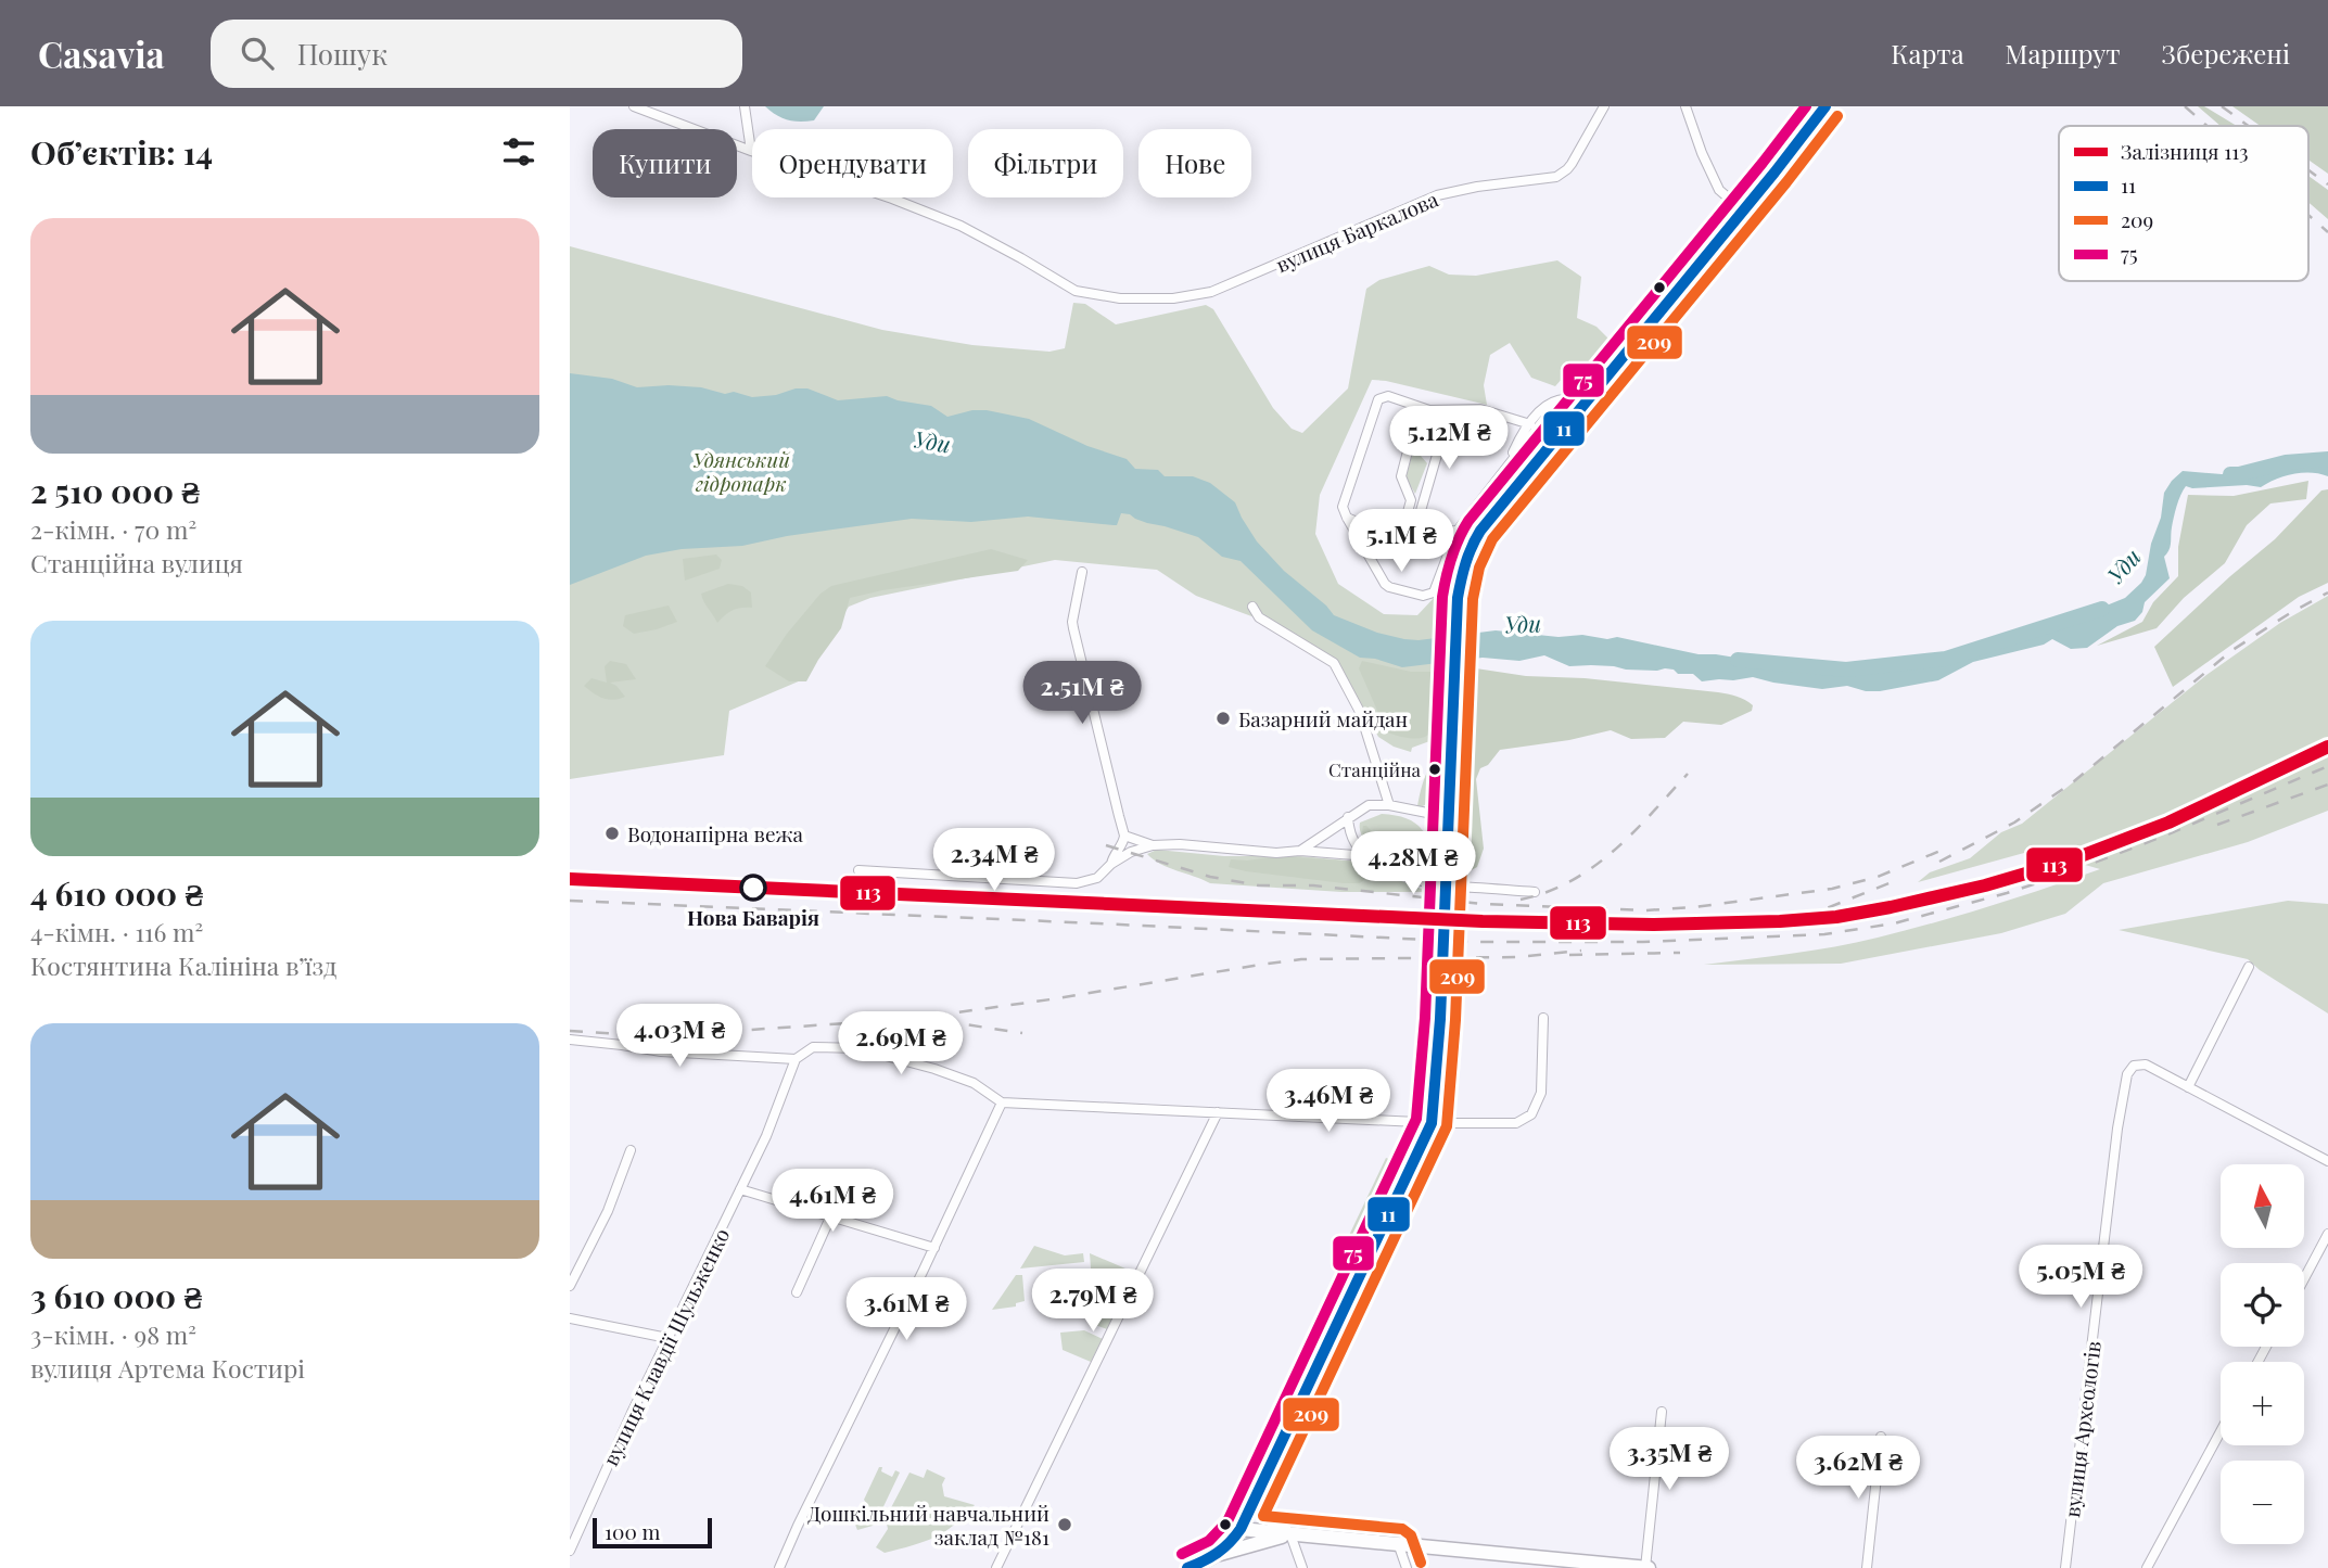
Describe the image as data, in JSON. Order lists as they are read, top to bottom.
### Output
{
  "streets": {
    "street": ["вулиця Баркалова", "вулиця Клавдії Шульженко", "вулиця Археологів"]
  },
  "water": ["Уди"],
  "parks": ["Удянський гідропарк"],
  "places": [
    "Базарний майдан",
    "Станційна",
    "Водонапірна вежа",
    "Нова Баварія",
    "Дошкільний навчальний заклад №181"
  ],
  "lines": [
    "transit line 11",
    "transit line 75",
    "transit line 209",
    "rail line 113"
  ],
  "legend": [
    "Залізниця 113",
    "11",
    "209",
    "75"
  ],
  "scale_bar": "100 m",
  "north": "top",
  "page": {
    "header": "Casavia",
    "search": "Пошук",
    "nav": ["Карта", "Маршрут", "Збережені"],
    "heading": "Об’єктів: 14",
    "chip": [
      "Купити",
      "Орендувати",
      "Фільтри",
      "Нове"
    ],
    "list": [
      {
        "name": "2 510 000 ₴",
        "note": "2-кімн. · 70 m² · Станційна вулиця"
      },
      {
        "name": "4 610 000 ₴",
        "note": "4-кімн. · 116 m² · Костянтина Калініна в’їзд"
      },
      {
        "name": "3 610 000 ₴",
        "note": "3-кімн. · 98 m² · вулиця Артема Костирі"
      }
    ],
    "price": [
      "5.12M ₴",
      "5.1M ₴",
      "2.51M ₴",
      "2.34M ₴",
      "4.28M ₴",
      "4.03M ₴",
      "2.69M ₴",
      "3.46M ₴",
      "4.61M ₴",
      "5.05M ₴",
      "2.79M ₴",
      "3.61M ₴",
      "3.35M ₴",
      "3.62M ₴"
    ],
    "map_buttons": ["+", "−"],
    "scale": "100 m"
  }
}
